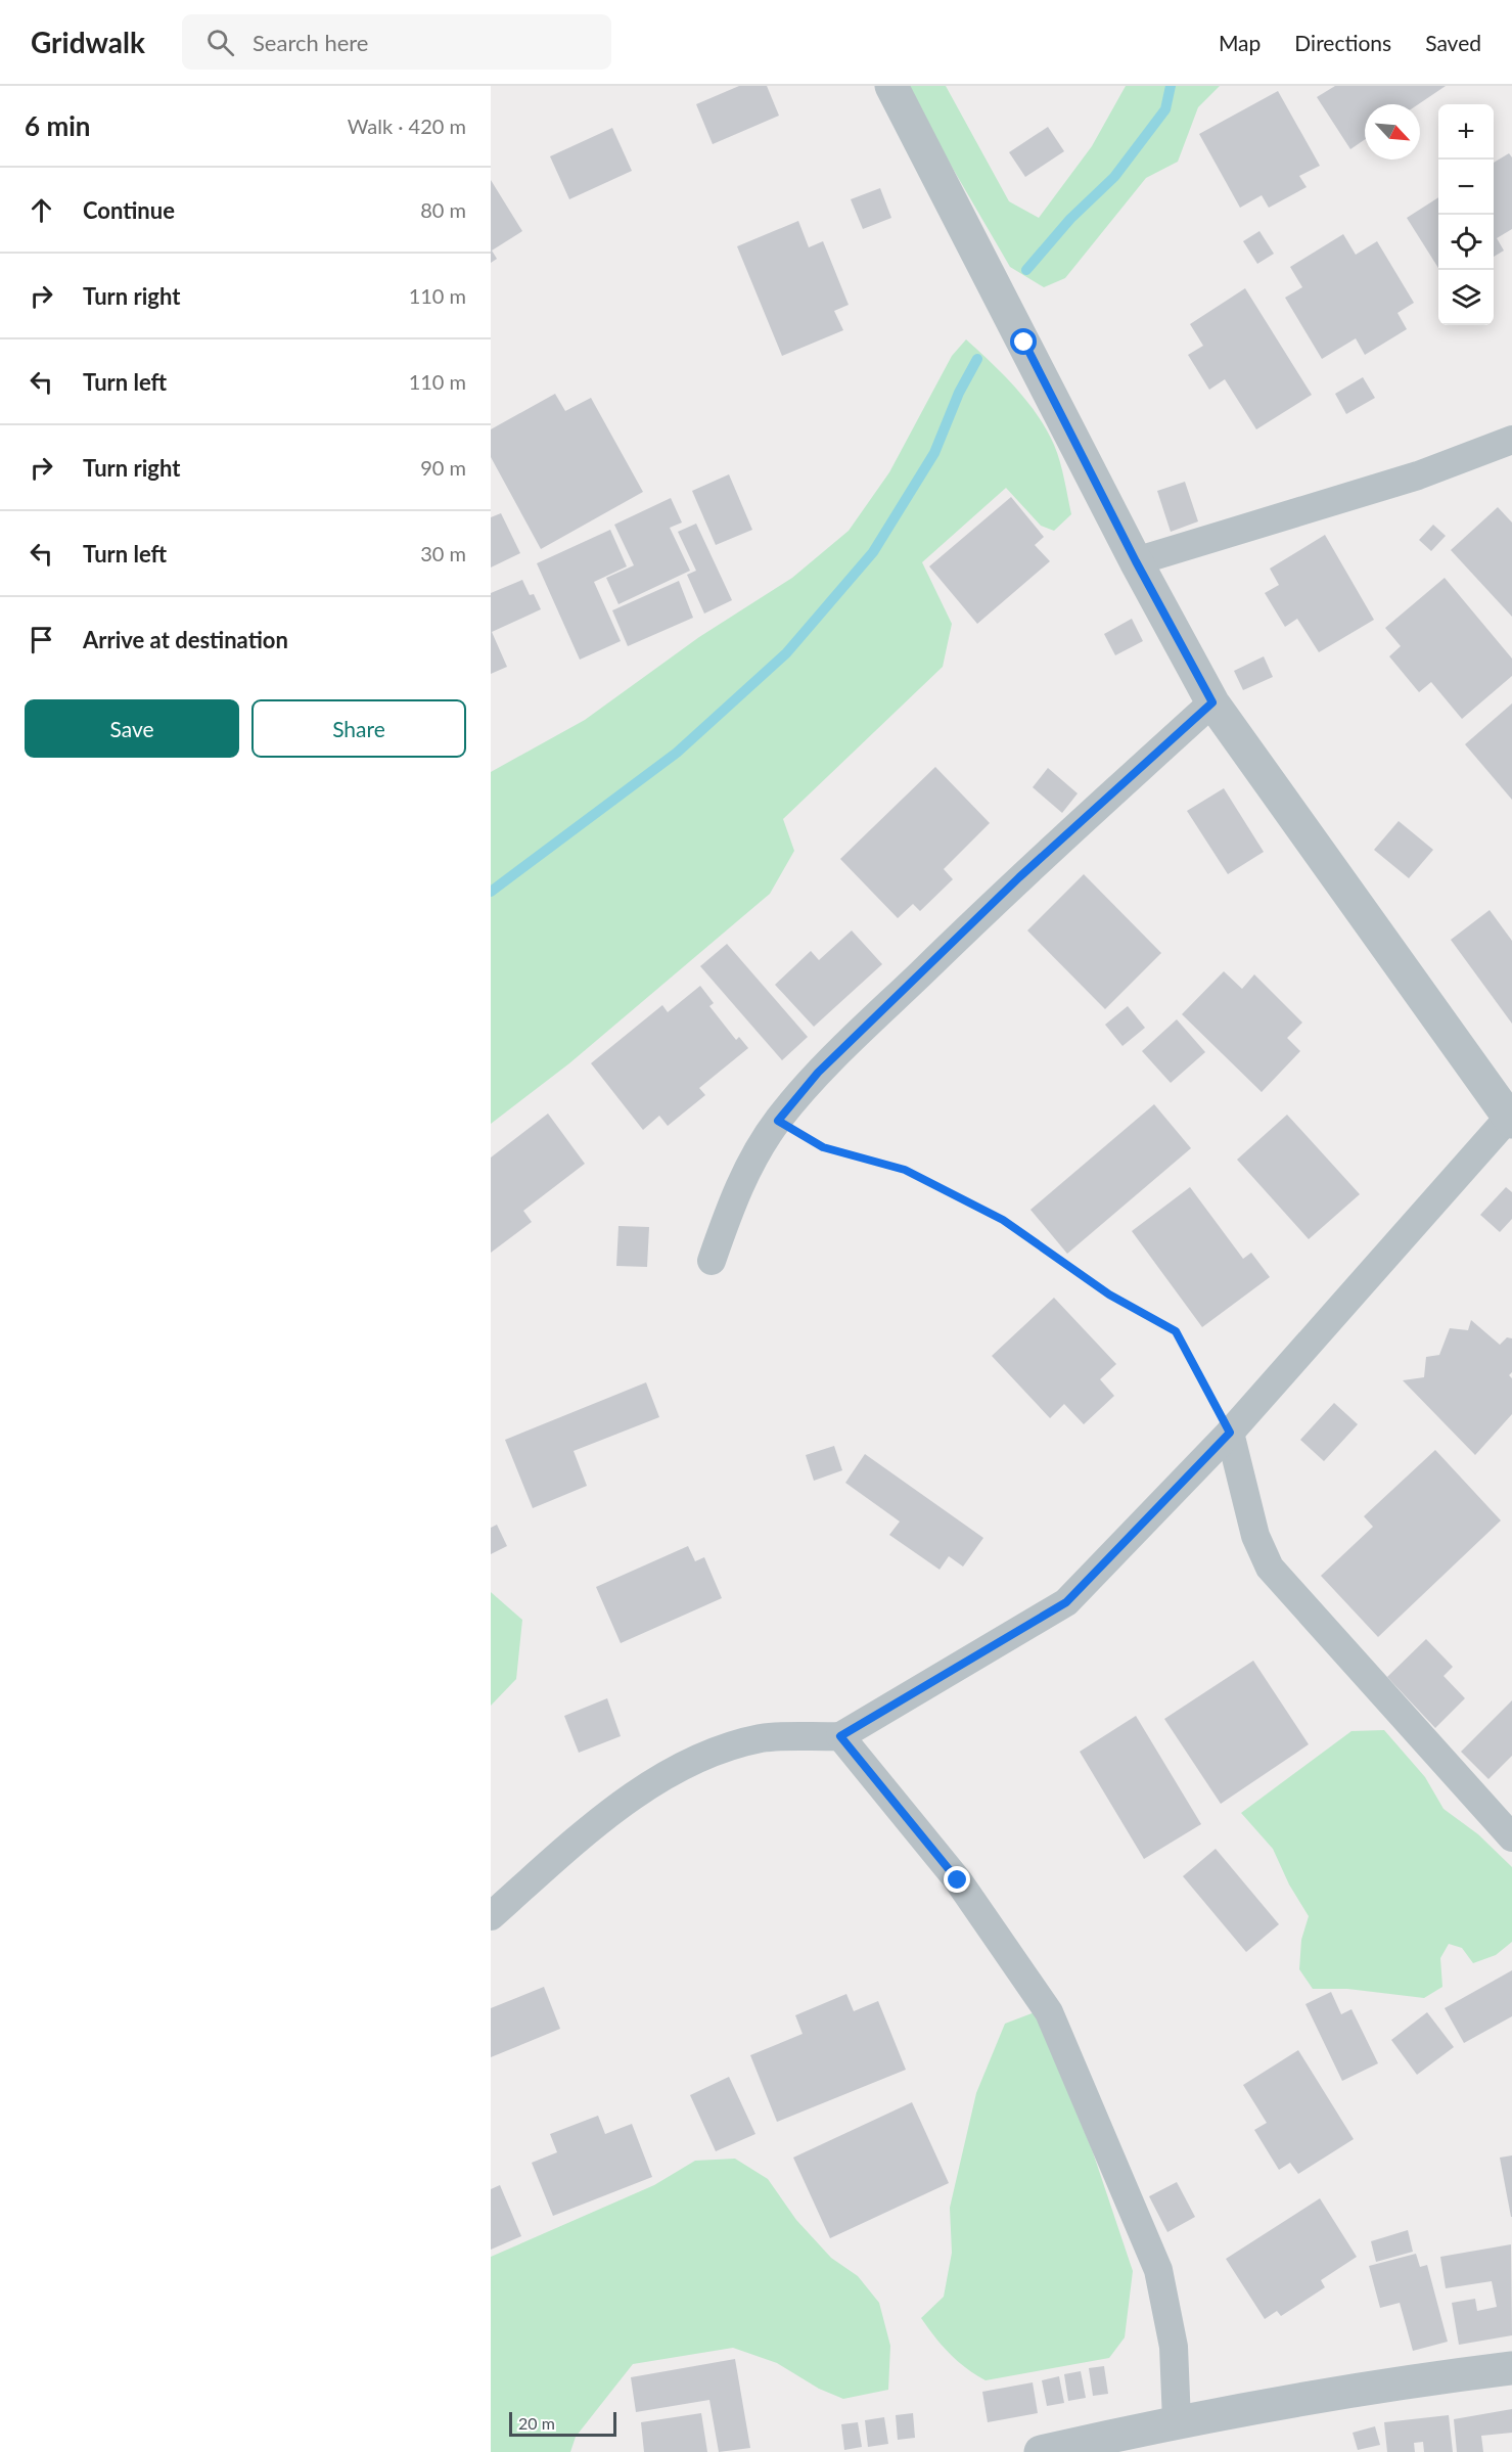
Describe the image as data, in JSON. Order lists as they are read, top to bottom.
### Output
{
  "scale_bar": "20 m",
  "north": "bottom right",
  "page": {
    "header": "Gridwalk",
    "search": "Search here",
    "nav": ["Map", "Directions", "Saved"],
    "heading": ["6 min", "Walk · 420 m"],
    "map_buttons": ["+", "−"],
    "list": [
      ["Continue", "80 m"],
      ["Turn right", "110 m"],
      ["Turn left", "110 m"],
      ["Turn right", "90 m"],
      ["Turn left", "30 m"],
      "Arrive at destination"
    ],
    "buttons": ["Save", "Share"],
    "scale": "20 m"
  }
}
